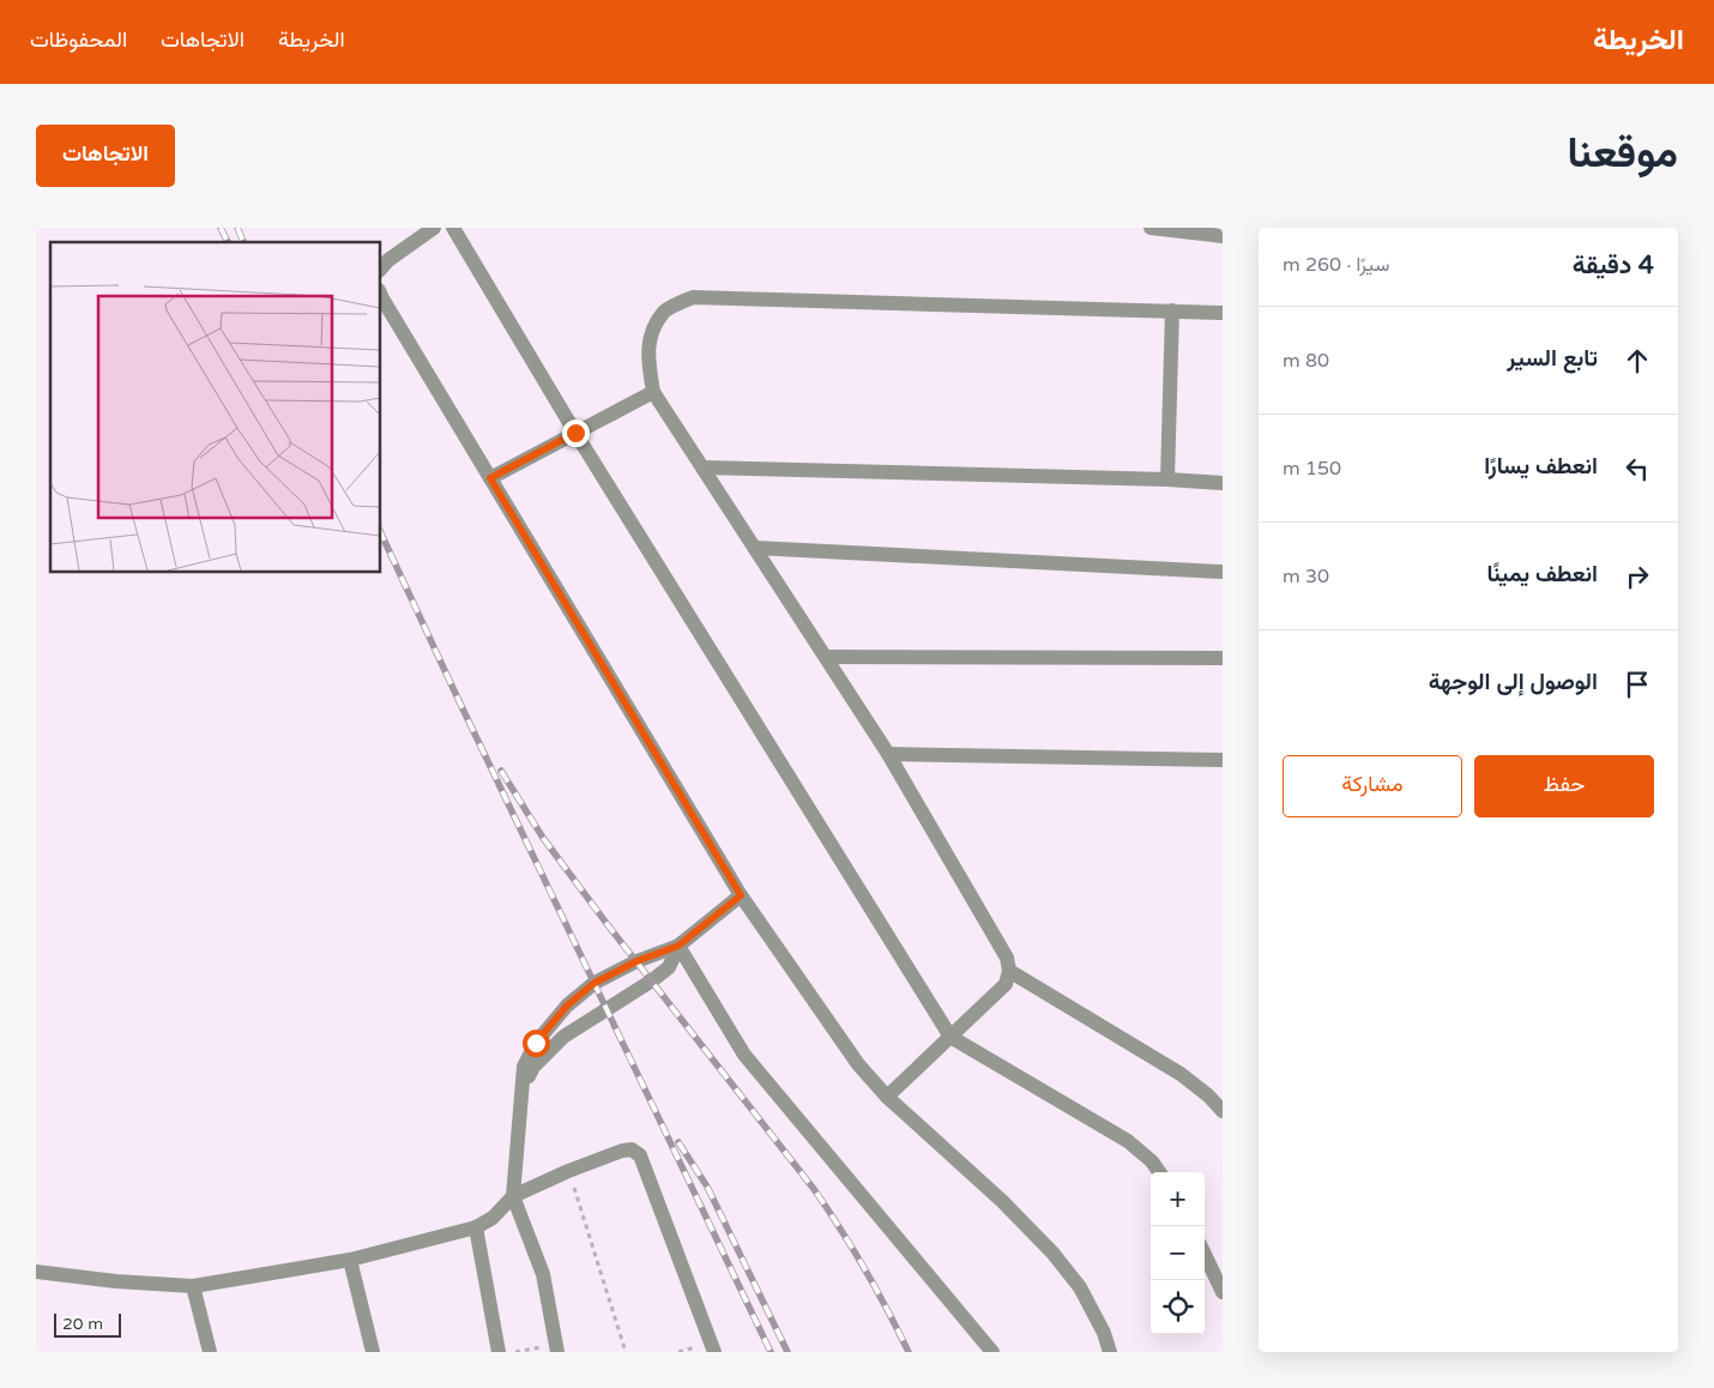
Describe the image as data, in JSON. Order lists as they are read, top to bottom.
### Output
{
  "scale_bar": "20 m",
  "page": {
    "header": "الخريطة",
    "nav": ["الخريطة", "الاتجاهات", "المحفوظات"],
    "title": "موقعنا",
    "buttons": [
      "الاتجاهات",
      ["حفظ", "مشاركة"]
    ],
    "heading": ["4 دقيقة", "سيرًا · 260 m"],
    "list": [
      ["تابع السير", "80 m"],
      ["انعطف يسارًا", "150 m"],
      ["انعطف يمينًا", "30 m"],
      "الوصول إلى الوجهة"
    ],
    "map_buttons": ["+", "−"],
    "scale": "20 m"
  }
}
